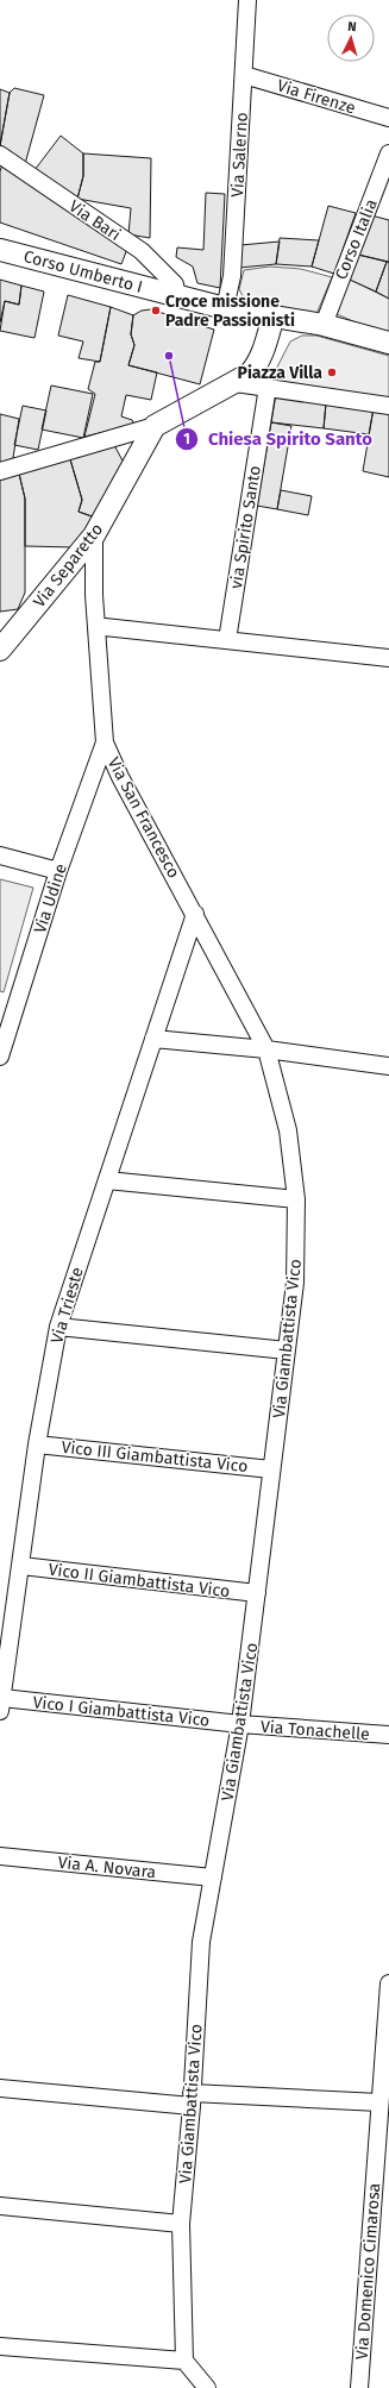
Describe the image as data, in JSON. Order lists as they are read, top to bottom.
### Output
{
  "streets": {
    "street": [
      "Via Firenze",
      "Via Salerno",
      "Via Bari",
      "Corso Italia",
      "Corso Umberto I",
      "via Spirito Santo",
      "Via Separetto",
      "Via San Francesco",
      "Via Udine",
      "Via Trieste",
      "Via Giambattista Vico",
      "Vico III Giambattista Vico",
      "Vico II Giambattista Vico",
      "Vico I Giambattista Vico",
      "Via Tonachelle",
      "Via A. Novara",
      "Via Domenico Cimarosa"
    ]
  },
  "crossings": [
    ["Via Firenze", "Via Salerno"],
    ["Via Salerno", "Corso Umberto I"],
    ["Via Bari", "Corso Umberto I"],
    ["Corso Italia", "Corso Umberto I"],
    ["Via Separetto", "Via San Francesco"],
    ["Via San Francesco", "Via Udine"],
    ["Via San Francesco", "Via Trieste"],
    ["Via San Francesco", "Via Giambattista Vico"],
    ["Via Trieste", "Vico III Giambattista Vico"],
    ["Via Trieste", "Vico II Giambattista Vico"],
    ["Via Trieste", "Vico I Giambattista Vico"],
    ["Via Giambattista Vico", "Vico III Giambattista Vico"],
    ["Via Giambattista Vico", "Vico II Giambattista Vico"],
    ["Via Giambattista Vico", "Vico I Giambattista Vico"],
    ["Via Giambattista Vico", "Via Tonachelle"],
    ["Via Giambattista Vico", "Via A. Novara"],
    ["Vico I Giambattista Vico", "Via Tonachelle"]
  ],
  "places": ["Croce missione Padre Passionisti", "Chiesa Spirito Santo", "Piazza Villa"],
  "north": "top"
}
